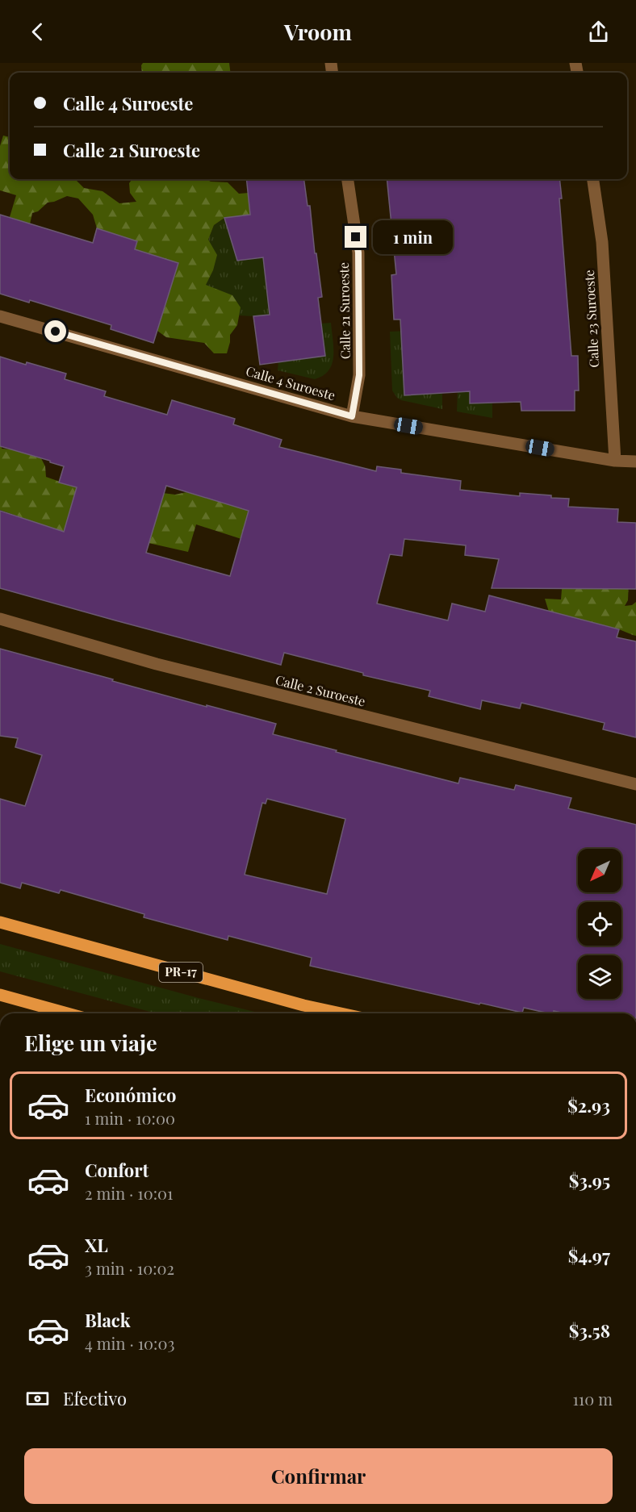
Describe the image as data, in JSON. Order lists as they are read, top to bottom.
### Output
{
  "streets": {
    "main road": ["PR-17"],
    "street": [
      "Calle 21 Suroeste",
      "Calle 23 Suroeste",
      "Calle 4 Suroeste",
      "Calle 2 Suroeste"
    ]
  },
  "crossings": [
    ["Calle 21 Suroeste", "Calle 4 Suroeste"],
    ["Calle 23 Suroeste", "Calle 4 Suroeste"]
  ],
  "north": "bottom left",
  "page": {
    "header": "Vroom",
    "banner": ["Calle 4 Suroeste", "Calle 21 Suroeste"],
    "bubble": "1 min",
    "heading": "Elige un viaje",
    "list": [
      {
        "name": "Económico",
        "note": "1 min · 10:00",
        "value": "$2.93"
      },
      {
        "name": "Confort",
        "note": "2 min · 10:01",
        "value": "$3.95"
      },
      {
        "name": "XL",
        "note": "3 min · 10:02",
        "value": "$4.97"
      },
      {
        "name": "Black",
        "note": "4 min · 10:03",
        "value": "$3.58"
      }
    ],
    "pay": ["Efectivo", "110 m"],
    "buttons": "Confirmar"
  }
}
